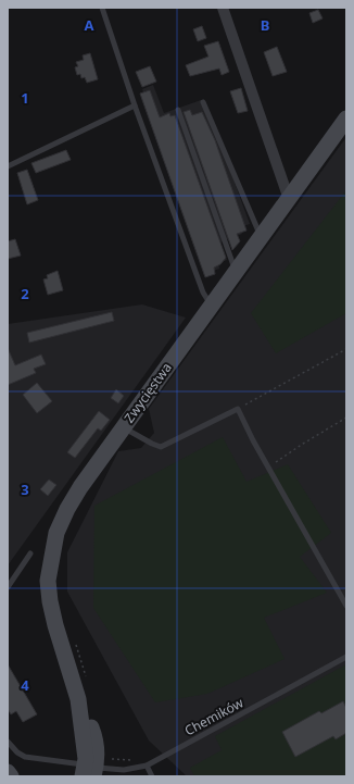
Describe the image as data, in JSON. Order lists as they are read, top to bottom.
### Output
{
  "streets": {
    "street": ["Zwycięstwa"],
    "lane": ["Chemików"]
  },
  "crossings": [
    ["Zwycięstwa", "Chemików"]
  ],
  "grid": {
    "columns": ["A", "B"],
    "rows": [
      "1",
      "2",
      "3",
      "4"
    ]
  }
}
